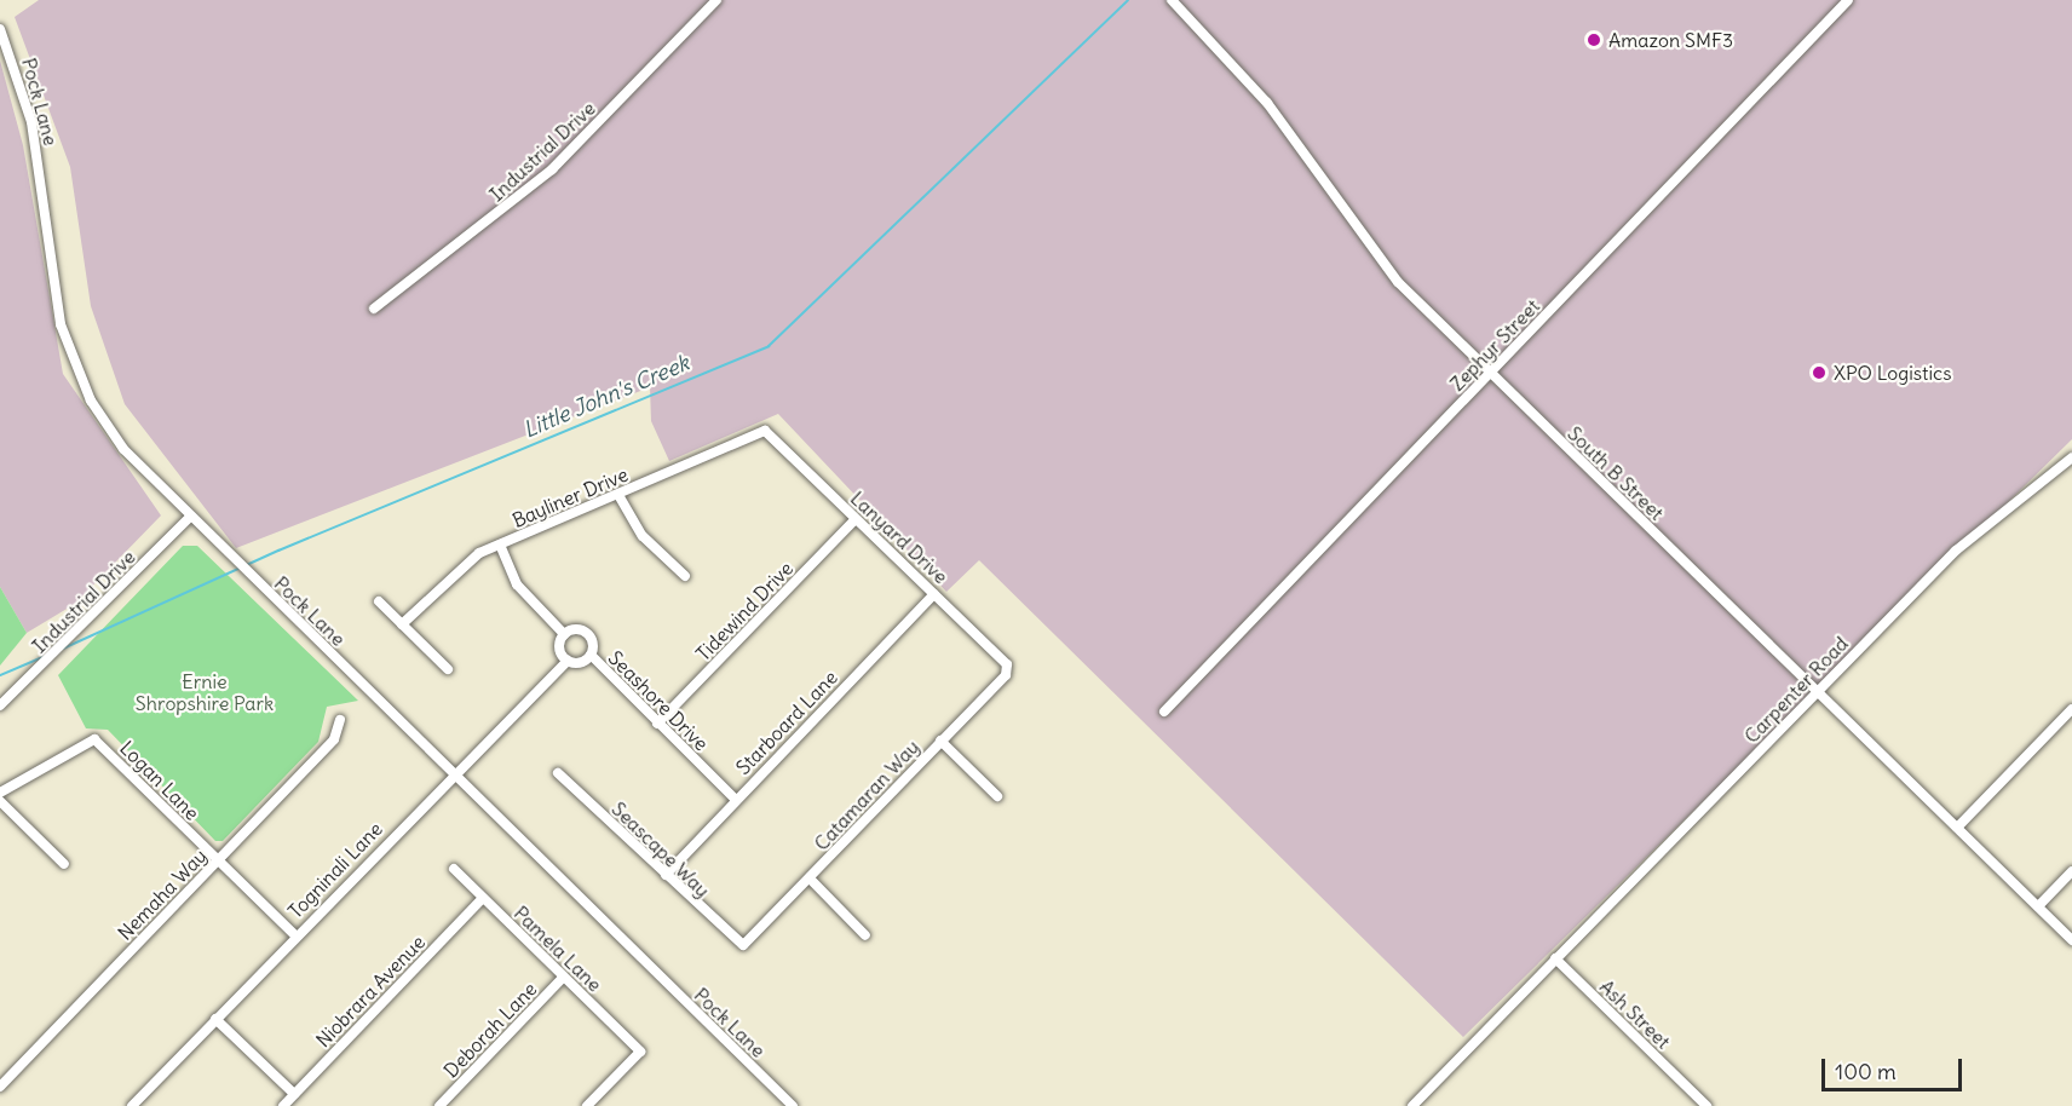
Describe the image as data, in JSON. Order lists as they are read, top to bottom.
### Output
{
  "streets": {
    "street": [
      "Pock Lane",
      "Industrial Drive",
      "Zephyr Street",
      "South B Street",
      "Bayliner Drive",
      "Lanyard Drive",
      "Tidewind Drive",
      "Carpenter Road",
      "Seashore Drive",
      "Starboard Lane",
      "Logan Lane",
      "Catamaran Way",
      "Seascape Way",
      "Togninali Lane",
      "Nemaha Way",
      "Pamela Lane",
      "Niobrara Avenue",
      "Ash Street",
      "Deborah Lane"
    ]
  },
  "crossings": [
    ["Pock Lane", "Industrial Drive"],
    ["Pock Lane", "Togninali Lane"],
    ["Zephyr Street", "South B Street"],
    ["South B Street", "Carpenter Road"],
    ["Bayliner Drive", "Lanyard Drive"],
    ["Bayliner Drive", "Seashore Drive"],
    ["Lanyard Drive", "Tidewind Drive"],
    ["Lanyard Drive", "Starboard Lane"],
    ["Lanyard Drive", "Catamaran Way"],
    ["Tidewind Drive", "Seashore Drive"],
    ["Carpenter Road", "Ash Street"],
    ["Seashore Drive", "Starboard Lane"],
    ["Seashore Drive", "Togninali Lane"],
    ["Starboard Lane", "Seascape Way"],
    ["Logan Lane", "Togninali Lane"],
    ["Logan Lane", "Nemaha Way"],
    ["Catamaran Way", "Seascape Way"],
    ["Pamela Lane", "Niobrara Avenue"],
    ["Pamela Lane", "Deborah Lane"]
  ],
  "water": ["Little John's Creek"],
  "parks": ["Ernie Shropshire Park"],
  "places": ["Amazon SMF3", "XPO Logistics"],
  "scale_bar": "100 m"
}
